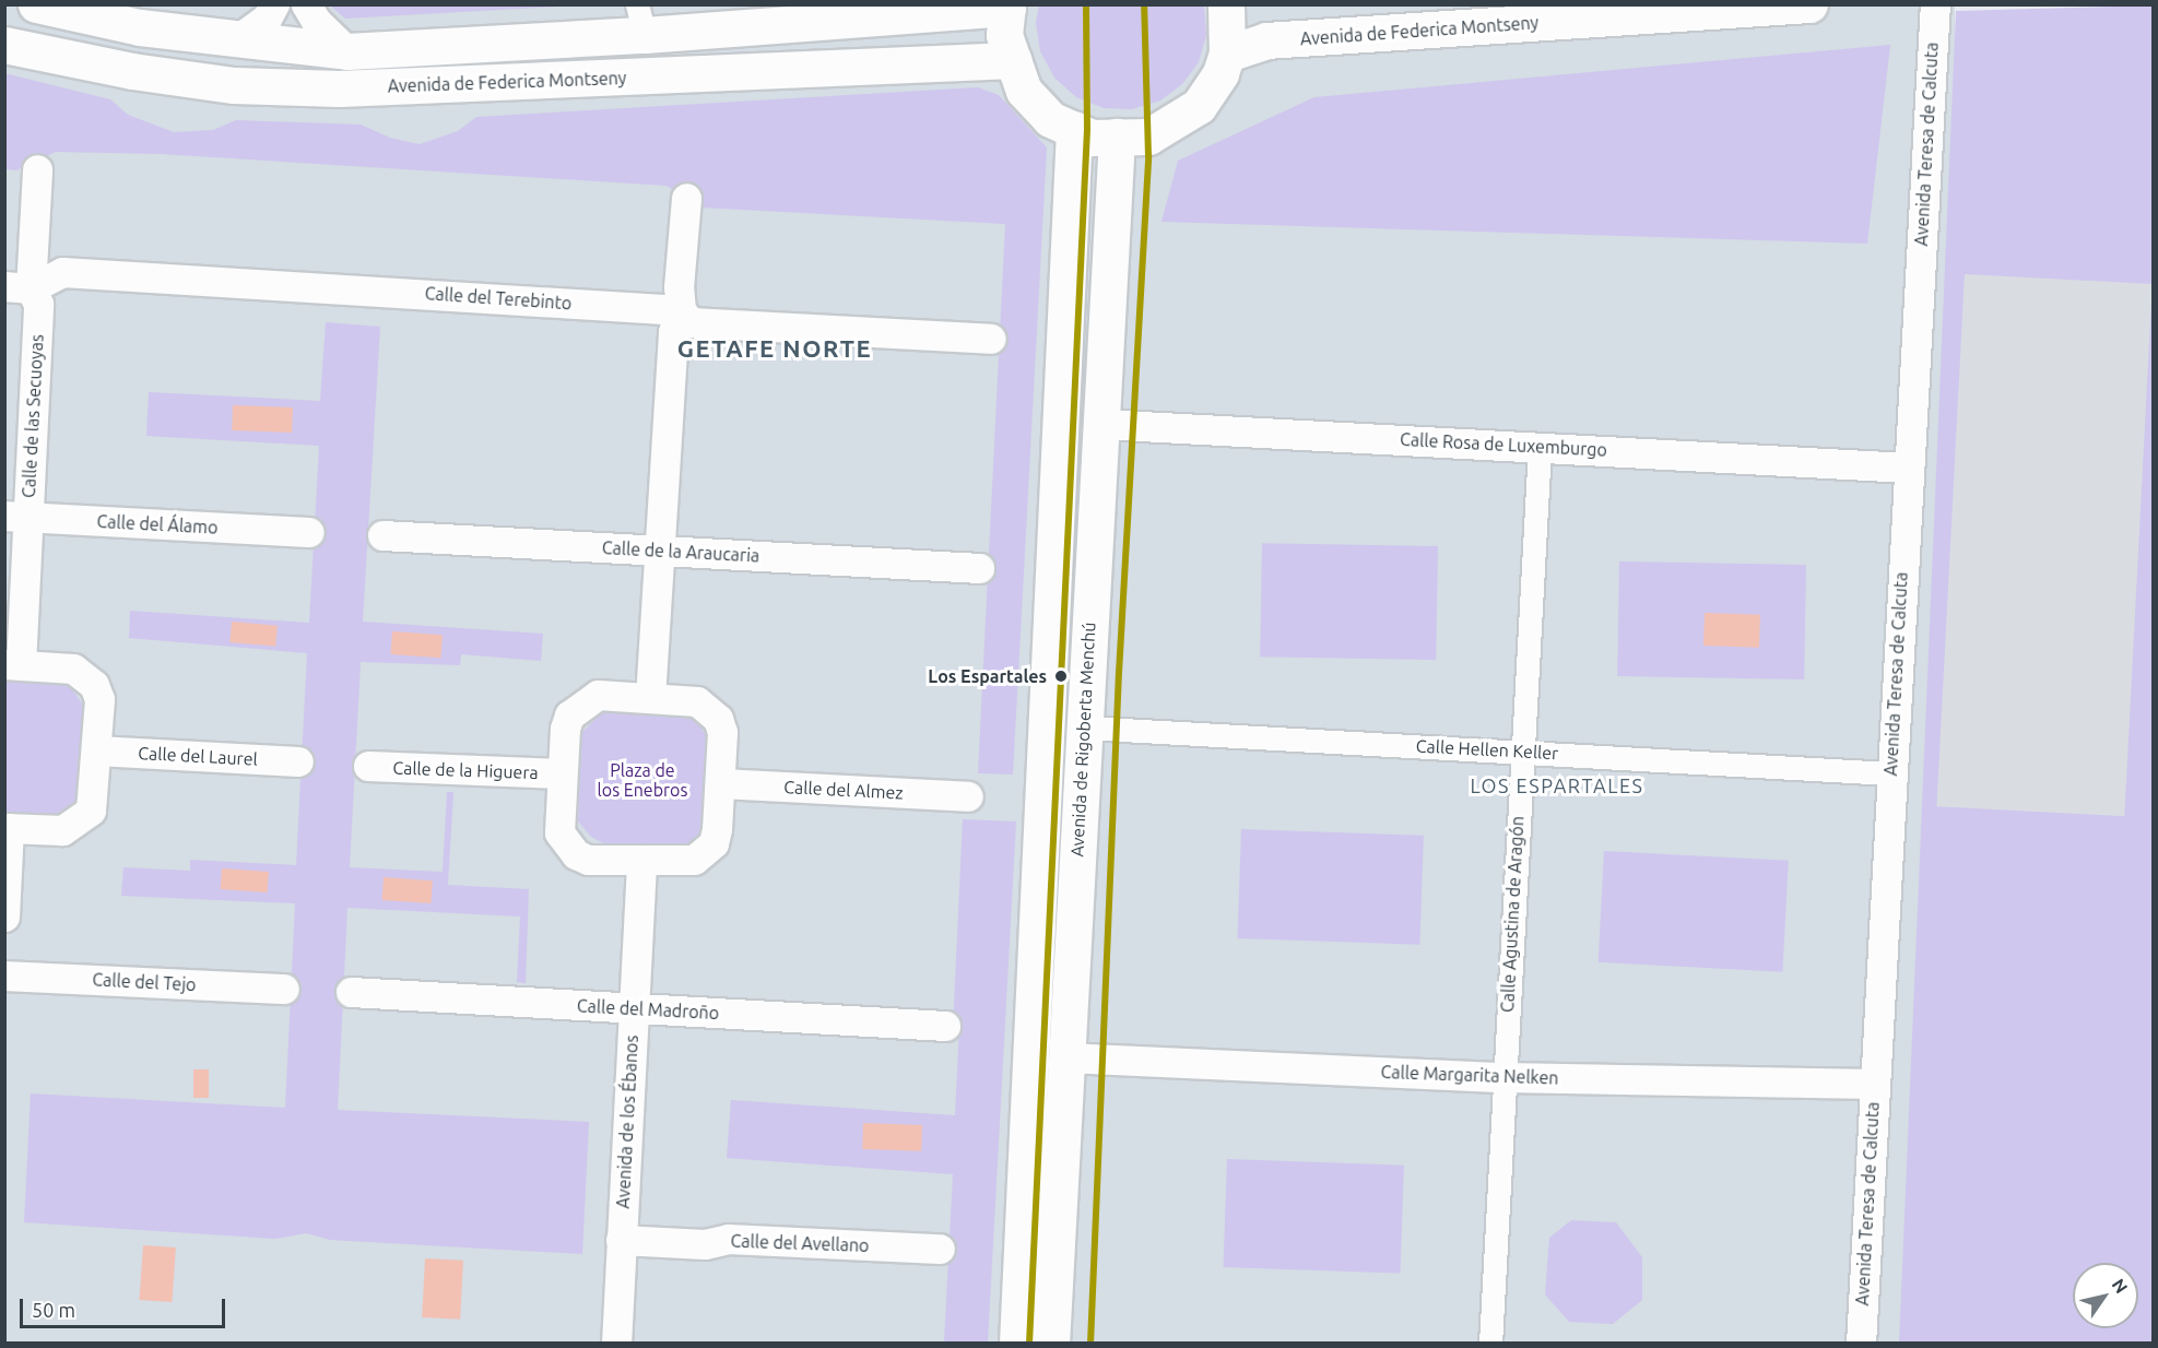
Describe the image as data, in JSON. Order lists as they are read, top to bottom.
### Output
{
  "streets": {
    "street": [
      "Avenida de Federica Montseny",
      "Avenida Teresa de Calcuta",
      "Calle del Terebinto",
      "Calle de las Secuoyas",
      "Calle Rosa de Luxemburgo",
      "Calle del Álamo",
      "Calle de la Araucaria",
      "Avenida de Rigoberta Menchú",
      "Calle Hellen Keller",
      "Calle del Laurel",
      "Calle de la Higuera",
      "Calle del Almez",
      "Calle Agustina de Aragón",
      "Calle del Tejo",
      "Calle del Madroño",
      "Calle Margarita Nelken",
      "Avenida de los Ébanos",
      "Calle del Avellano"
    ]
  },
  "crossings": [
    ["Avenida Teresa de Calcuta", "Calle Rosa de Luxemburgo"],
    ["Avenida Teresa de Calcuta", "Calle Hellen Keller"],
    ["Avenida Teresa de Calcuta", "Calle Margarita Nelken"],
    ["Calle del Terebinto", "Calle de las Secuoyas"],
    ["Calle de las Secuoyas", "Calle del Álamo"],
    ["Calle Rosa de Luxemburgo", "Avenida de Rigoberta Menchú"],
    ["Calle Rosa de Luxemburgo", "Calle Agustina de Aragón"],
    ["Avenida de Rigoberta Menchú", "Calle Hellen Keller"],
    ["Avenida de Rigoberta Menchú", "Calle Margarita Nelken"],
    ["Calle Hellen Keller", "Calle Agustina de Aragón"],
    ["Calle de la Higuera", "Calle del Almez"],
    ["Calle de la Higuera", "Avenida de los Ébanos"],
    ["Calle del Almez", "Avenida de los Ébanos"],
    ["Calle Agustina de Aragón", "Calle Margarita Nelken"],
    ["Calle del Madroño", "Avenida de los Ébanos"],
    ["Avenida de los Ébanos", "Calle del Avellano"]
  ],
  "districts": ["GETAFE NORTE", "LOS ESPARTALES"],
  "parks": ["Plaza de los Enebros"],
  "places": ["Los Espartales"],
  "scale_bar": "50 m",
  "north": "top right"
}
